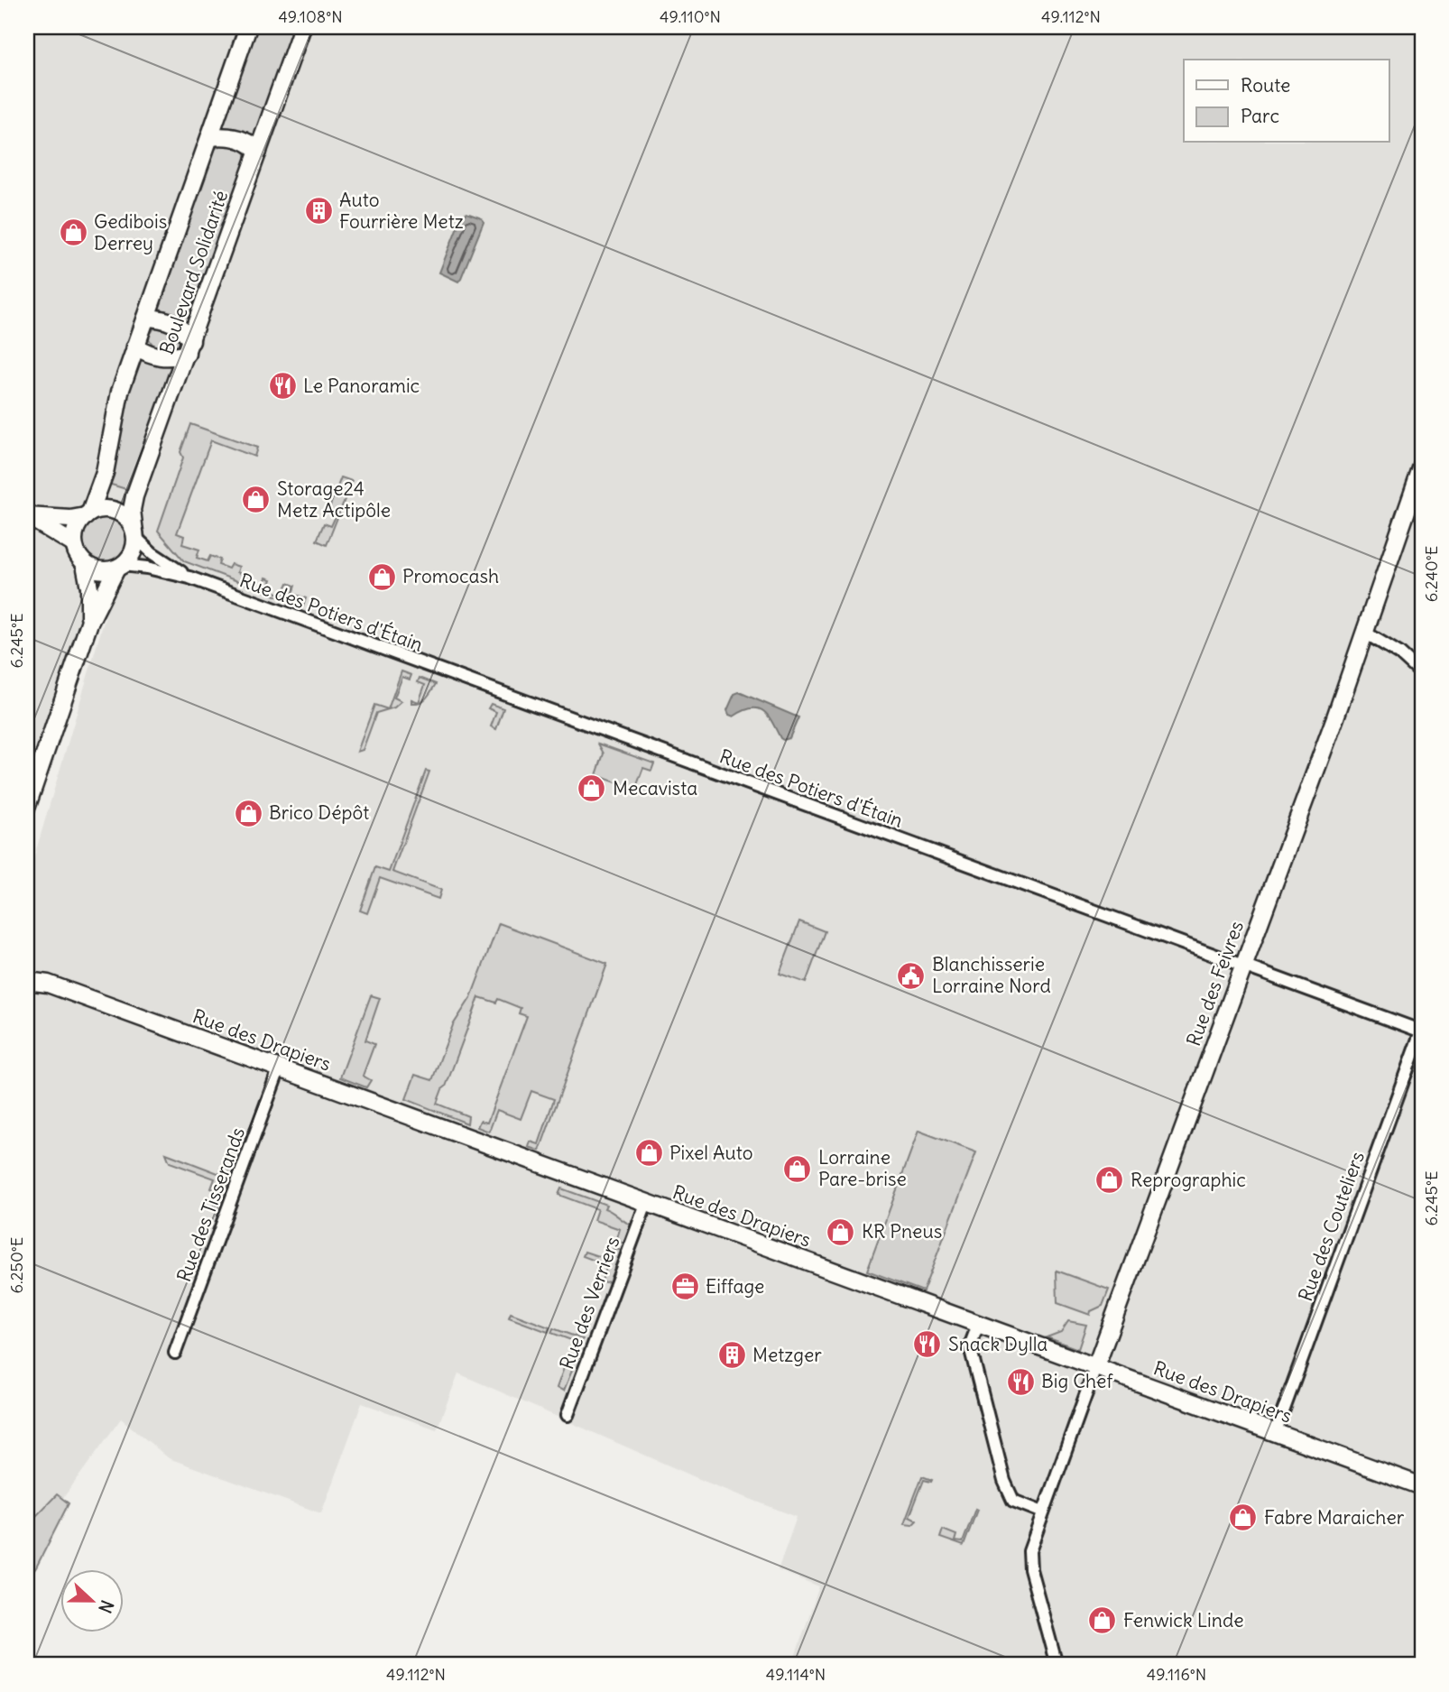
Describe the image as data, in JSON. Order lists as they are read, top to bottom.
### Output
{
  "streets": {
    "street": [
      "Boulevard Solidarité",
      "Rue des Potiers d'Étain",
      "Rue des Feivres",
      "Rue des Drapiers",
      "Rue des Tisserands",
      "Rue des Couteliers",
      "Rue des Verriers"
    ]
  },
  "crossings": [
    ["Boulevard Solidarité", "Rue des Potiers d'Étain"],
    ["Rue des Potiers d'Étain", "Rue des Feivres"],
    ["Rue des Potiers d'Étain", "Rue des Couteliers"],
    ["Rue des Feivres", "Rue des Drapiers"],
    ["Rue des Drapiers", "Rue des Tisserands"],
    ["Rue des Drapiers", "Rue des Couteliers"],
    ["Rue des Drapiers", "Rue des Verriers"]
  ],
  "places": {
    "building": ["Auto Fourrière Metz", "Metzger"],
    "shop": [
      "Gedibois Derrey",
      "Storage24 Metz Actipôle",
      "Promocash",
      "Mecavista",
      "Brico Dépôt",
      "Pixel Auto",
      "Lorraine Pare-brise",
      "Reprographic",
      "KR Pneus",
      "Fabre Maraicher",
      "Fenwick Linde"
    ],
    "restaurant": ["Le Panoramic", "Snack Dylla", "Big Chef"],
    "public building": ["Blanchisserie Lorraine Nord"],
    "office": ["Eiffage"]
  },
  "legend": ["Route", "Parc"],
  "north": "right",
  "coordinates": [
    "49.108°N",
    "49.110°N",
    "49.112°N",
    "6.240°E",
    "6.245°E",
    "6.250°E",
    "49.114°N",
    "49.116°N"
  ]
}
